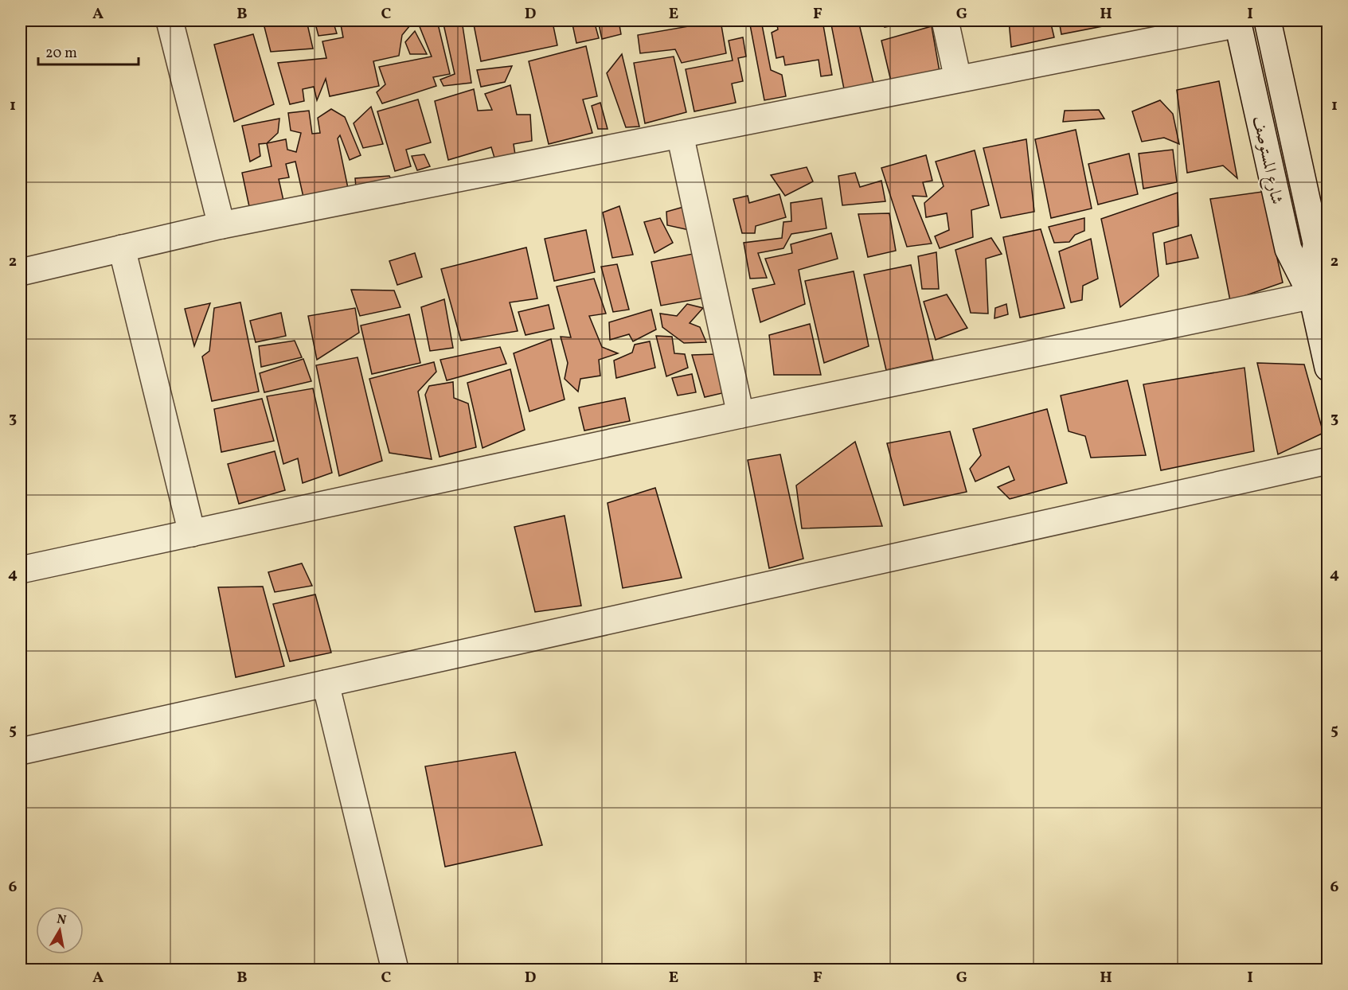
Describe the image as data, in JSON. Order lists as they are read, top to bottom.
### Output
{
  "streets": {
    "street": ["شارع المستوصف"]
  },
  "scale_bar": "20 m",
  "north": "top",
  "grid": {
    "columns": [
      "A",
      "B",
      "C",
      "D",
      "E",
      "F",
      "G",
      "H",
      "I"
    ],
    "rows": [
      "1",
      "2",
      "3",
      "4",
      "5",
      "6"
    ]
  }
}
